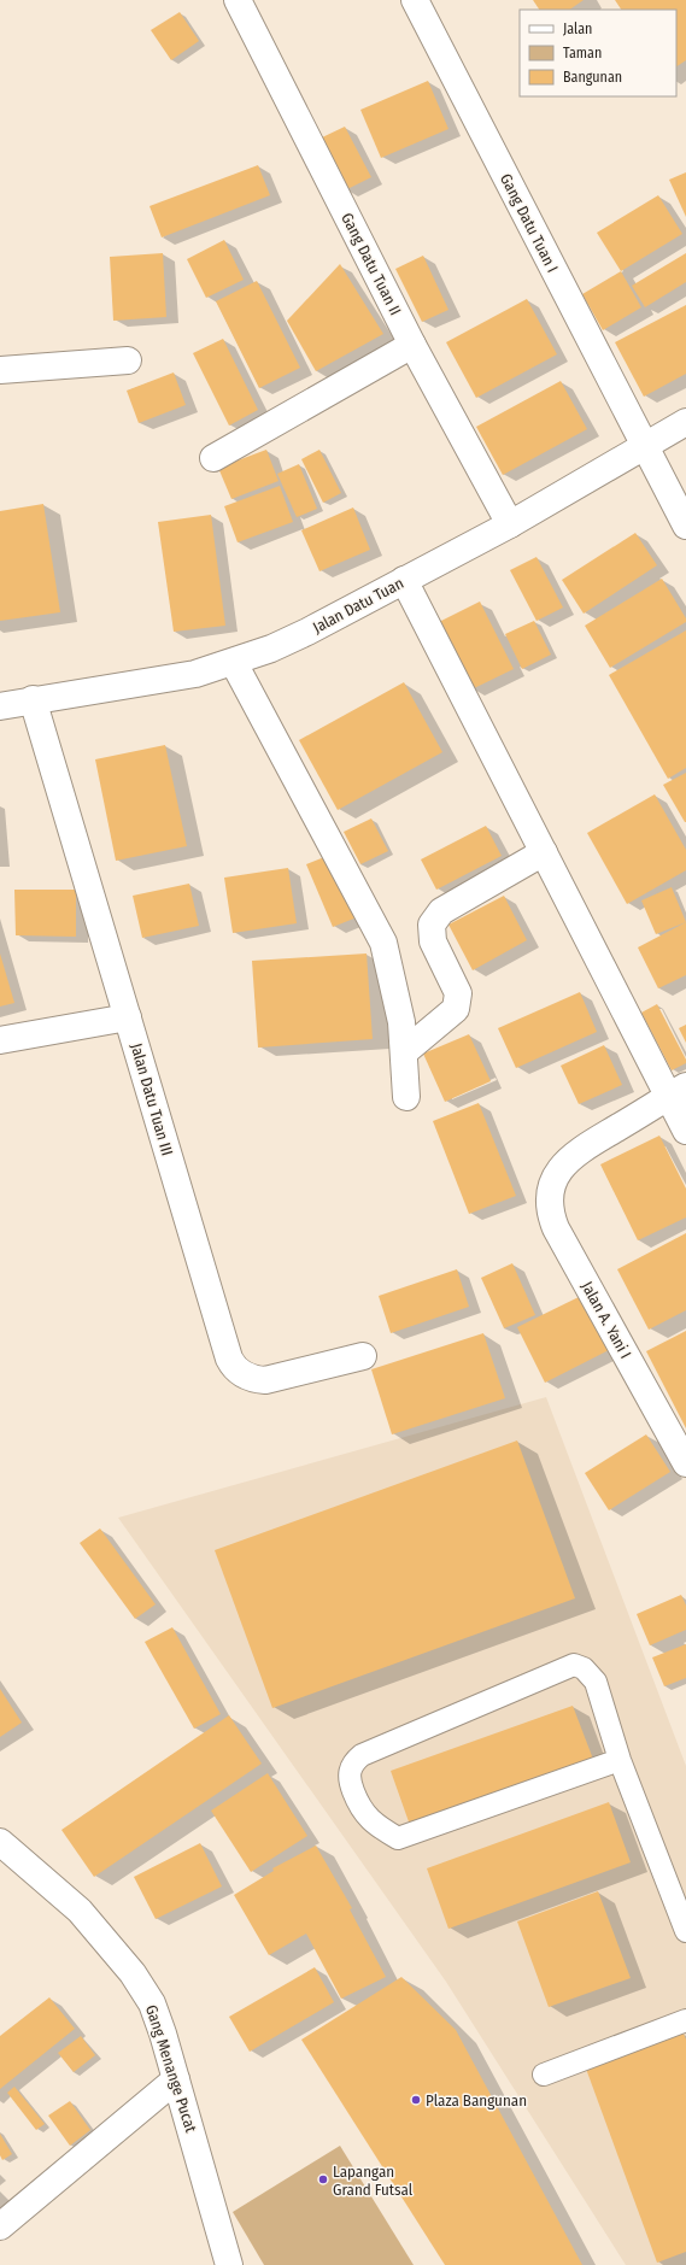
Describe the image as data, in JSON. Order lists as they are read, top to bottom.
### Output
{
  "streets": {
    "street": [
      "Gang Datu Tuan I",
      "Gang Datu Tuan II",
      "Jalan Datu Tuan",
      "Jalan Datu Tuan III",
      "Jalan A. Yani I",
      "Gang Menange Pucat"
    ]
  },
  "crossings": [
    ["Gang Datu Tuan I", "Jalan Datu Tuan"],
    ["Gang Datu Tuan II", "Jalan Datu Tuan"],
    ["Jalan Datu Tuan", "Jalan Datu Tuan III"]
  ],
  "places": ["Plaza Bangunan", "Lapangan Grand Futsal"],
  "legend": ["Jalan", "Taman", "Bangunan"]
}
